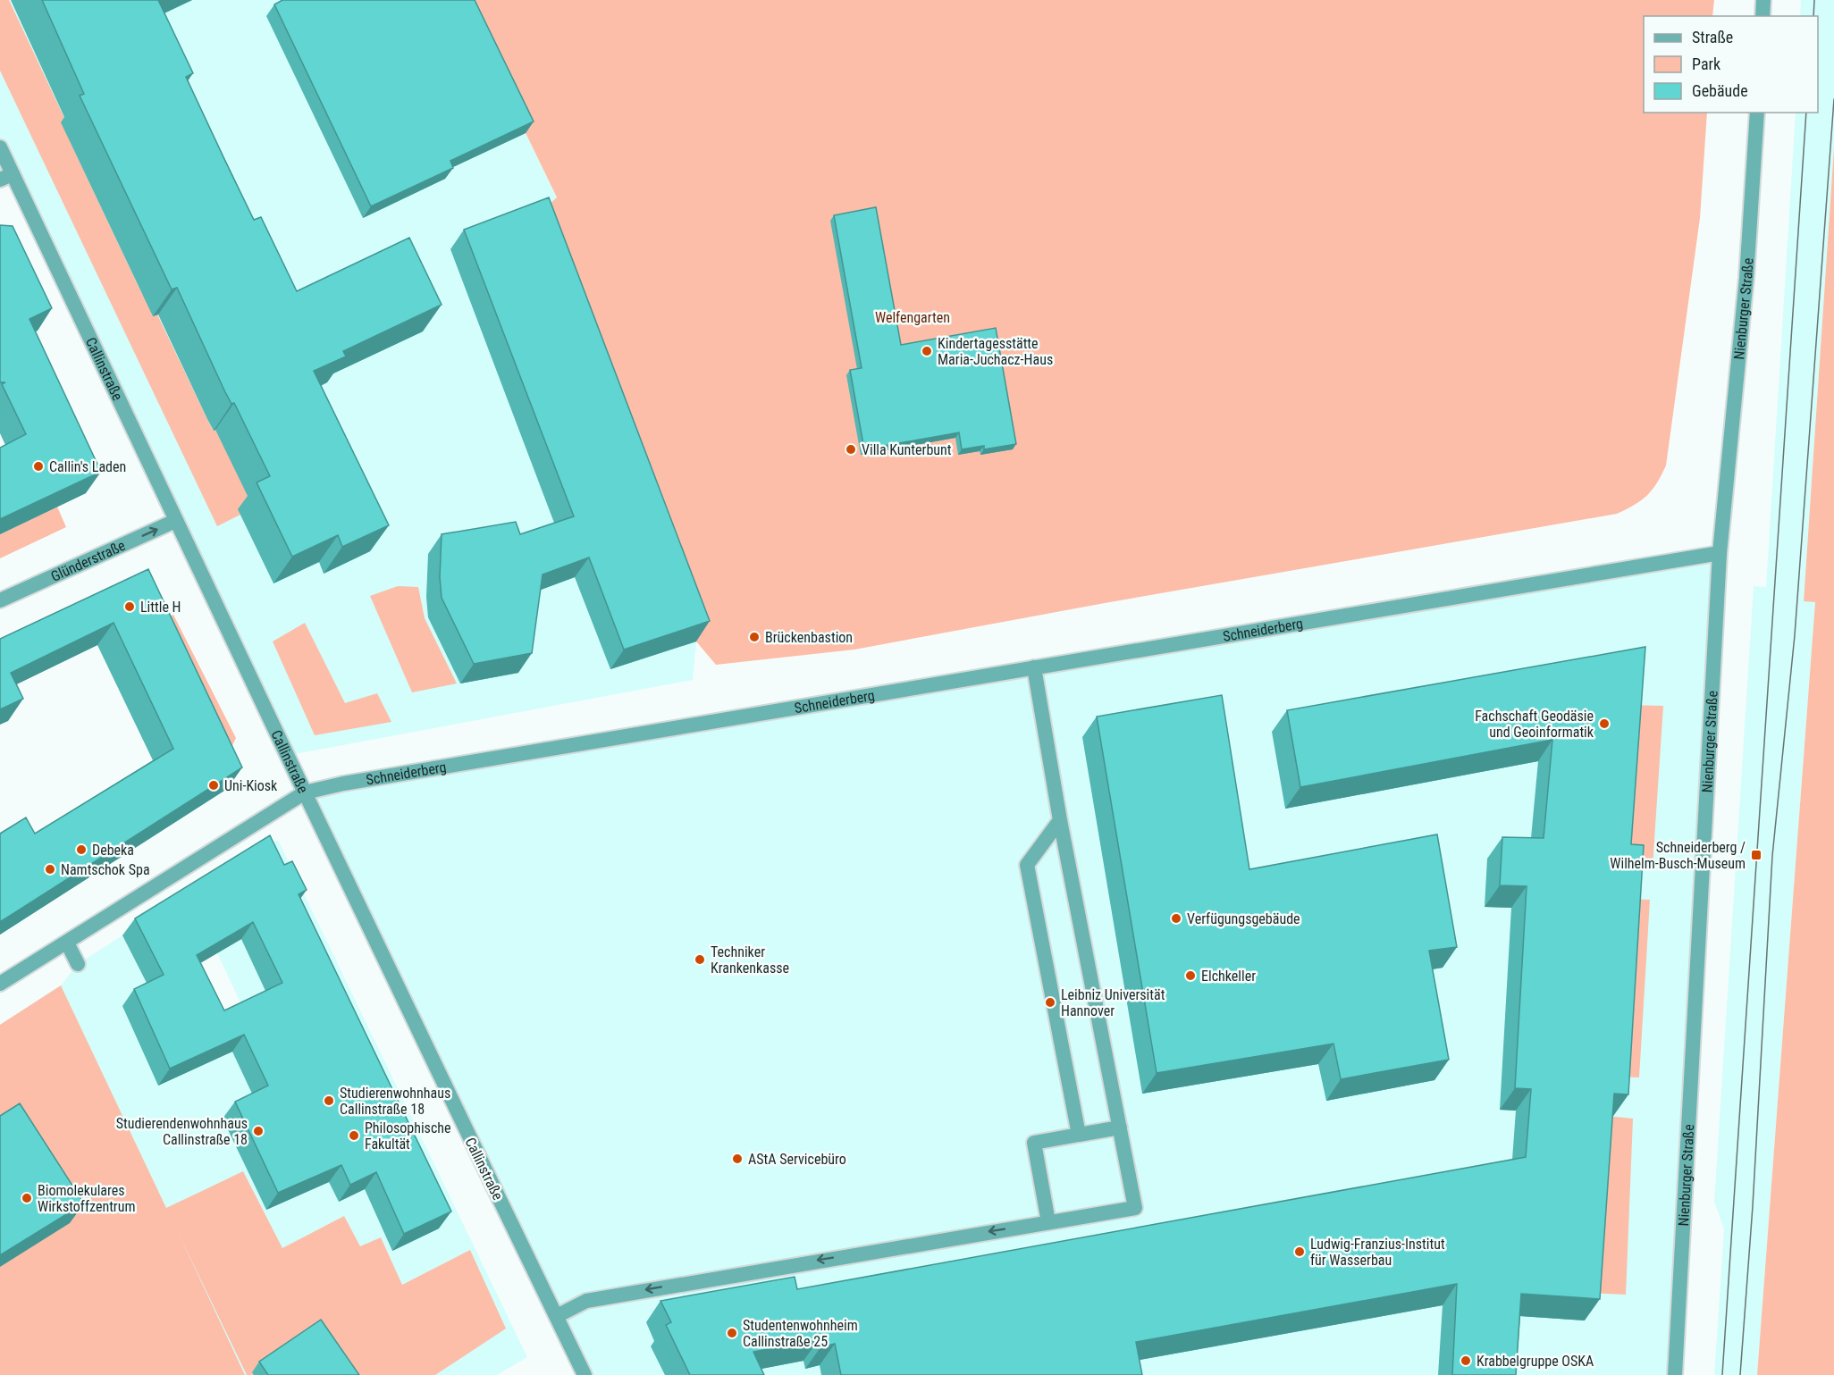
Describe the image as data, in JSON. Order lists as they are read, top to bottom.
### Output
{
  "streets": {
    "street": [
      "Nienburger Straße",
      "Callinstraße",
      "Glünderstraße",
      "Schneiderberg"
    ]
  },
  "crossings": [
    ["Nienburger Straße", "Schneiderberg"],
    ["Callinstraße", "Glünderstraße"],
    ["Callinstraße", "Schneiderberg"]
  ],
  "one_way": ["Glünderstraße"],
  "parks": ["Welfengarten"],
  "places": {
    "other": [
      "Kindertagesstätte Maria-Juchacz-Haus",
      "Villa Kunterbunt",
      "Callin's Laden",
      "Little H",
      "Brückenbastion",
      "Fachschaft Geodäsie und Geoinformatik",
      "Uni-Kiosk",
      "Debeka",
      "Namtschok Spa",
      "Verfügungsgebäude",
      "Techniker Krankenkasse",
      "Elchkeller",
      "Leibniz Universität Hannover",
      "Studierenwohnhaus Callinstraße 18",
      "Studierendenwohnhaus Callinstraße 18",
      "Philosophische Fakultät",
      "AStA Servicebüro",
      "Biomolekulares Wirkstoffzentrum",
      "Ludwig-Franzius-Institut für Wasserbau",
      "Studentenwohnheim Callinstraße 25",
      "Krabbelgruppe OSKA"
    ],
    "transit": ["Schneiderberg / Wilhelm-Busch-Museum"]
  },
  "legend": ["Straße", "Park", "Gebäude"]
}
